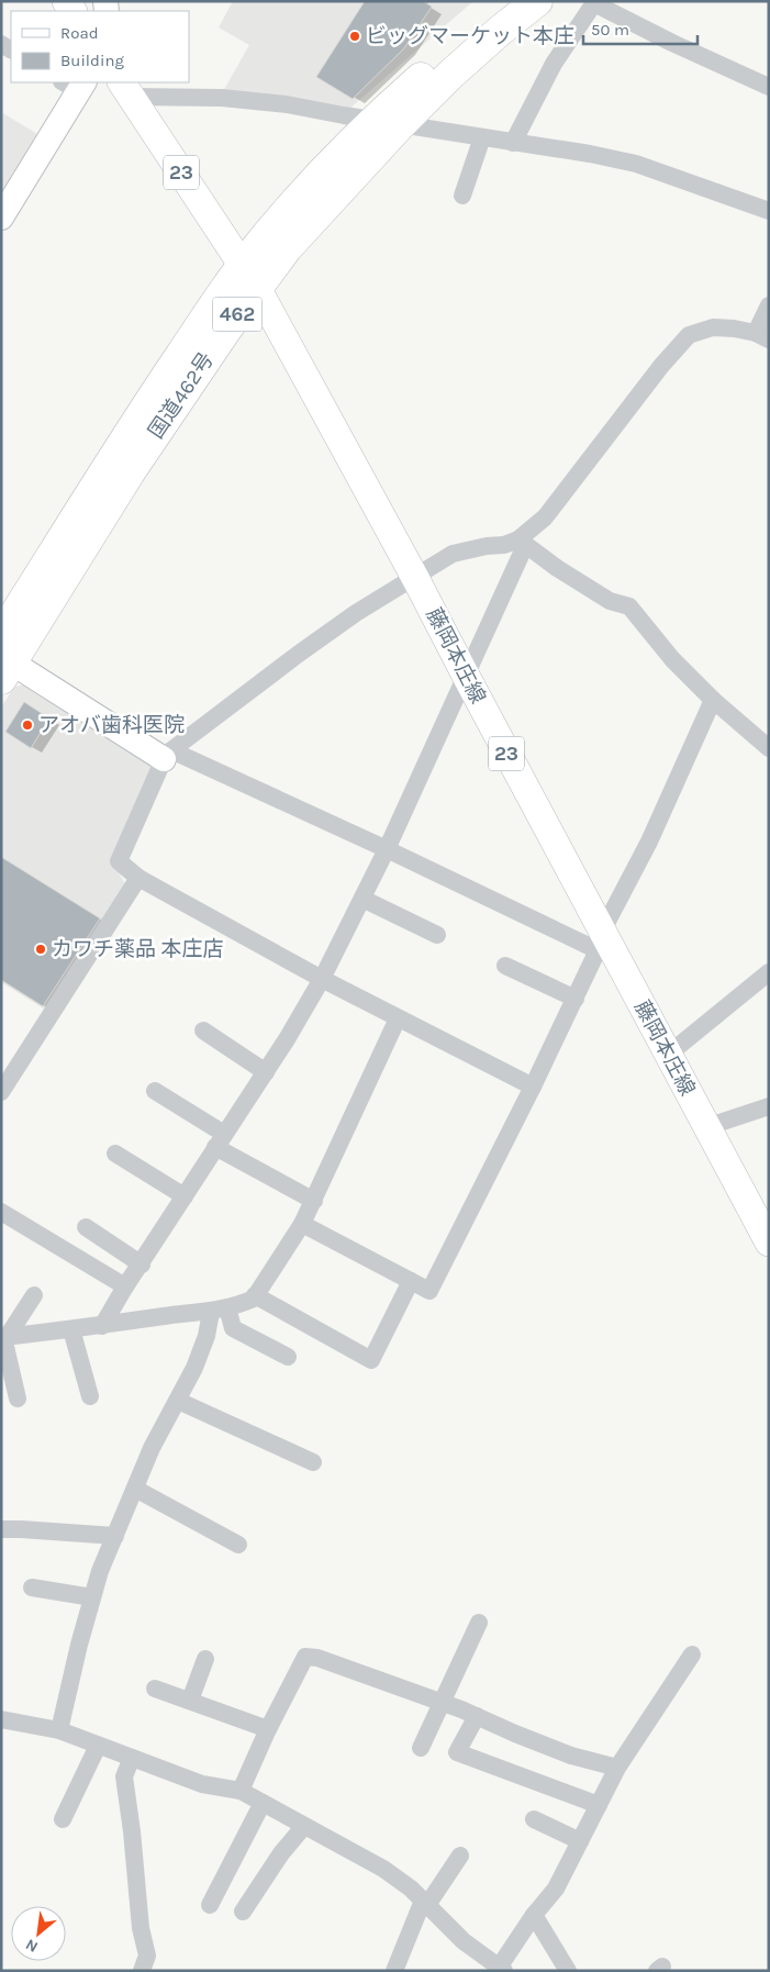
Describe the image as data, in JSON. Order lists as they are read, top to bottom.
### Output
{
  "streets": {
    "highway": ["462", "国道462号"],
    "main road": ["23", "藤岡本庄線"]
  },
  "crossings": [
    ["国道462号", "藤岡本庄線"]
  ],
  "places": ["ビッグマーケット本庄", "アオバ歯科医院", "カワチ薬品 本庄店"],
  "legend": ["Road", "Building"],
  "scale_bar": "50 m",
  "north": "bottom left"
}
